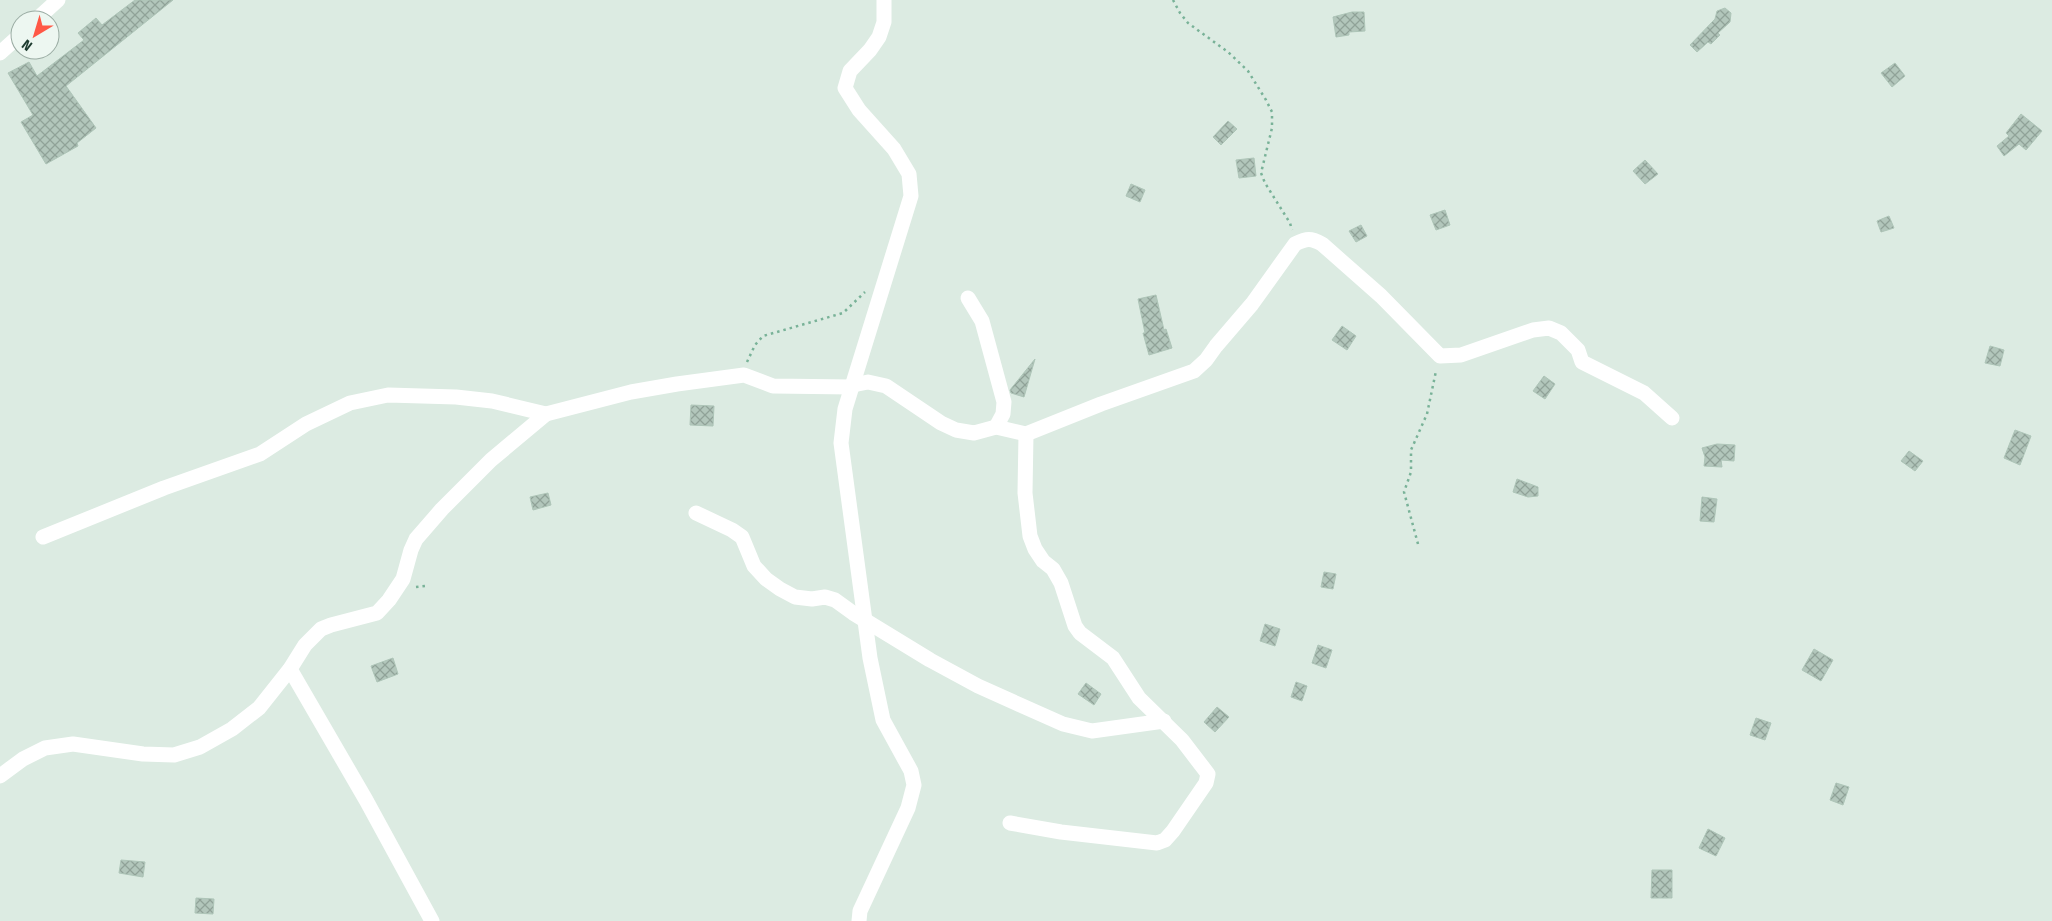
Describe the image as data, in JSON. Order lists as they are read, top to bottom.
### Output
{
  "north": "bottom left"
}
